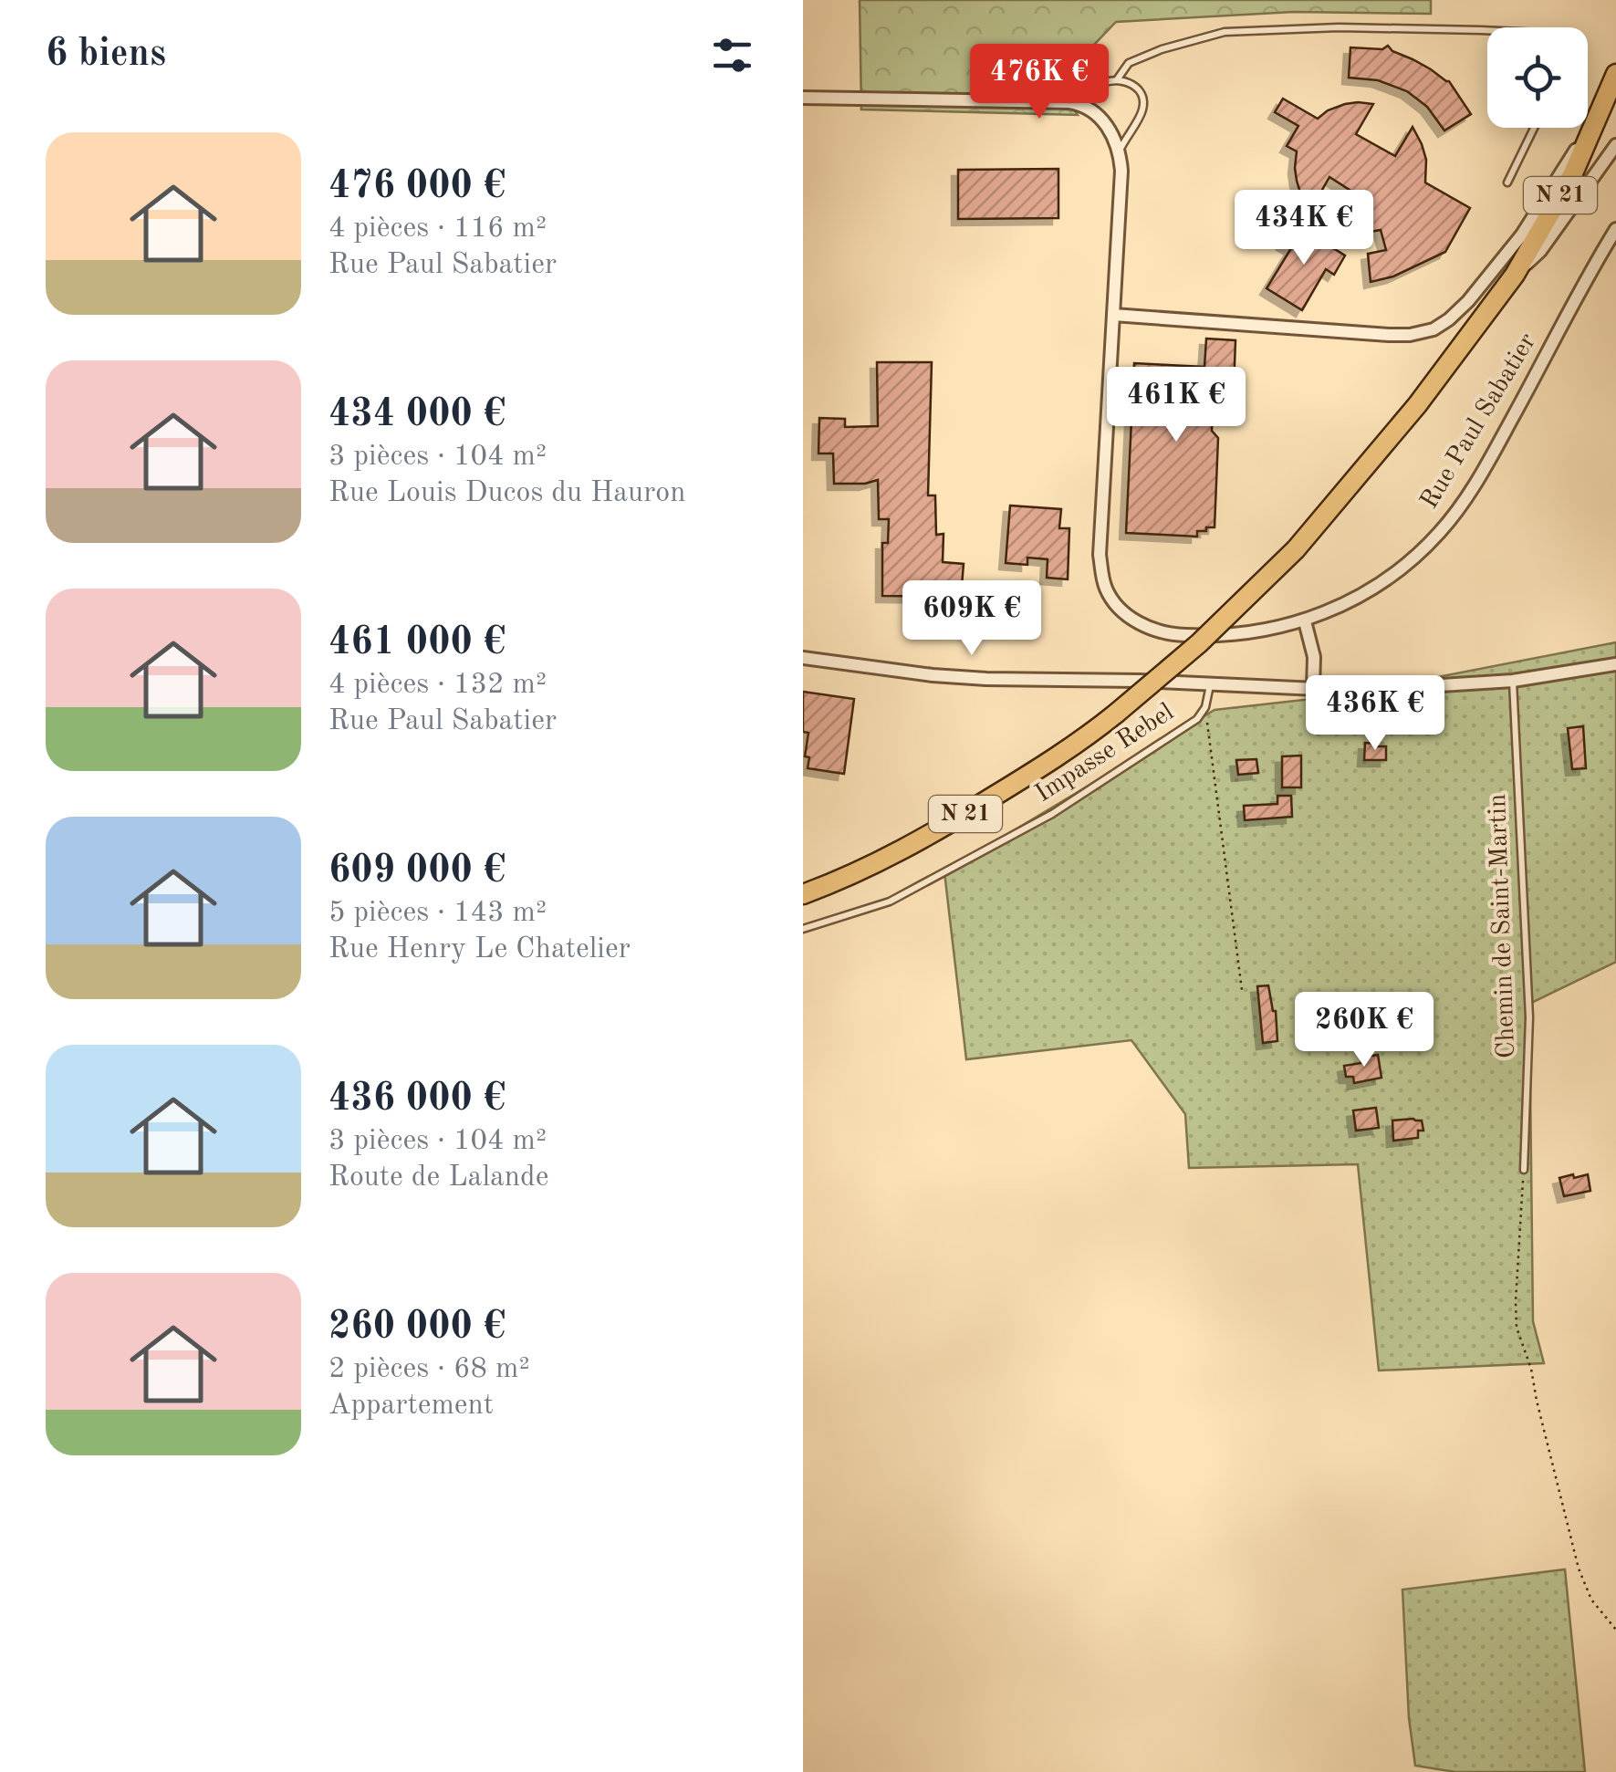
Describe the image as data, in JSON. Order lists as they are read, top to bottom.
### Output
{
  "streets": {
    "main road": ["N 21"],
    "street": ["Rue Paul Sabatier"],
    "lane": ["Impasse Rebel", "Chemin de Saint-Martin"]
  },
  "page": {
    "heading": "6 biens",
    "price": [
      "476K €",
      "434K €",
      "461K €",
      "609K €",
      "436K €",
      "260K €"
    ],
    "list": [
      {
        "name": "476 000 €",
        "note": "4 pièces · 116 m² · Rue Paul Sabatier"
      },
      {
        "name": "434 000 €",
        "note": "3 pièces · 104 m² · Rue Louis Ducos du Hauron"
      },
      {
        "name": "461 000 €",
        "note": "4 pièces · 132 m² · Rue Paul Sabatier"
      },
      {
        "name": "609 000 €",
        "note": "5 pièces · 143 m² · Rue Henry Le Chatelier"
      },
      {
        "name": "436 000 €",
        "note": "3 pièces · 104 m² · Route de Lalande"
      },
      {
        "name": "260 000 €",
        "note": "2 pièces · 68 m² · Appartement"
      }
    ]
  }
}
